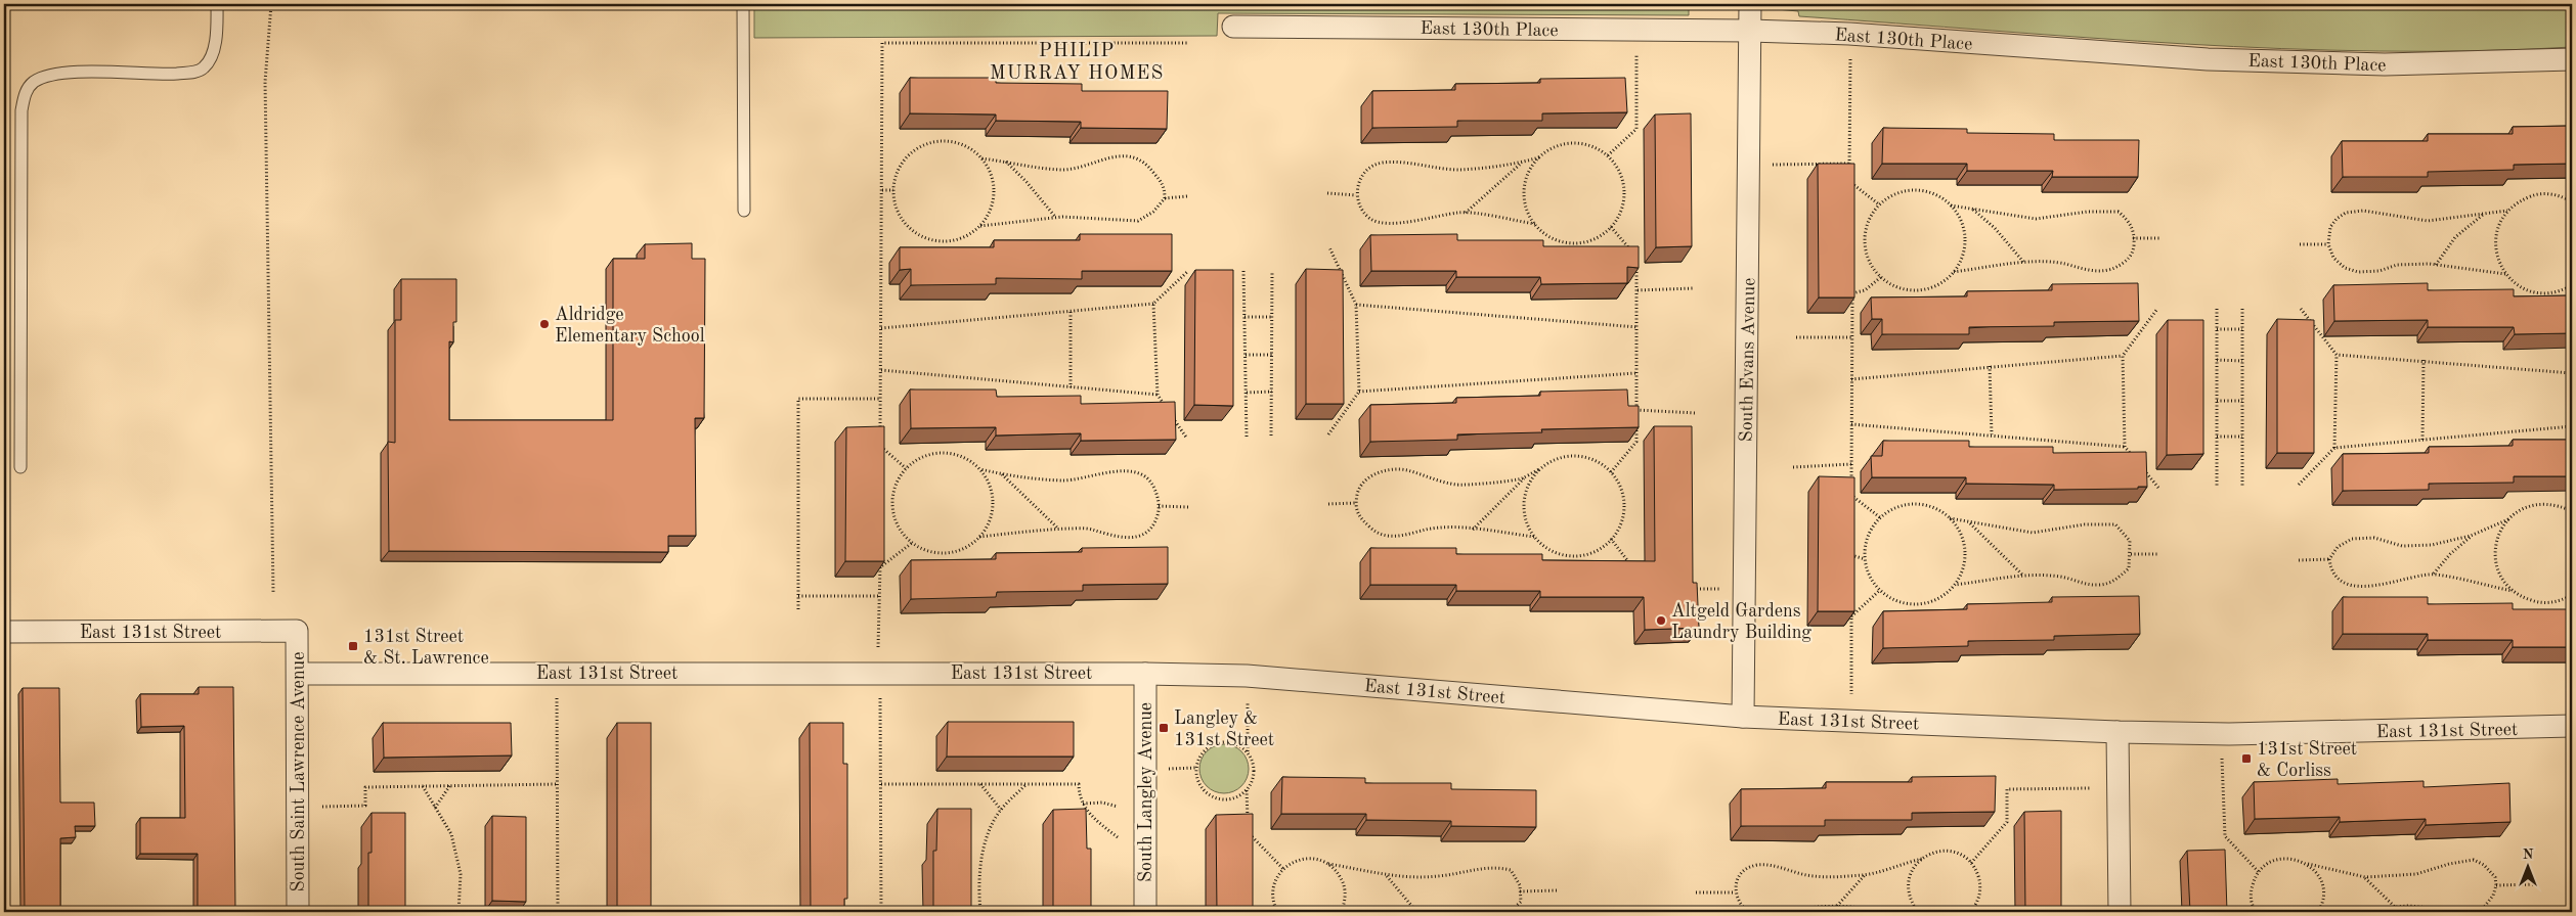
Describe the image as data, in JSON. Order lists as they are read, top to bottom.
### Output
{
  "streets": {
    "street": [
      "East 130th Place",
      "South Evans Avenue",
      "East 131st Street",
      "South Saint Lawrence Avenue",
      "South Langley Avenue"
    ]
  },
  "crossings": [
    ["East 130th Place", "South Evans Avenue"],
    ["South Evans Avenue", "East 131st Street"],
    ["East 131st Street", "South Saint Lawrence Avenue"],
    ["East 131st Street", "South Langley Avenue"]
  ],
  "districts": ["PHILIP MURRAY HOMES"],
  "places": {
    "other": ["Aldridge Elementary School", "Altgeld Gardens Laundry Building"],
    "transit": ["131st Street & St. Lawrence", "Langley & 131st Street", "131st Street & Corliss"]
  },
  "north": "top"
}
